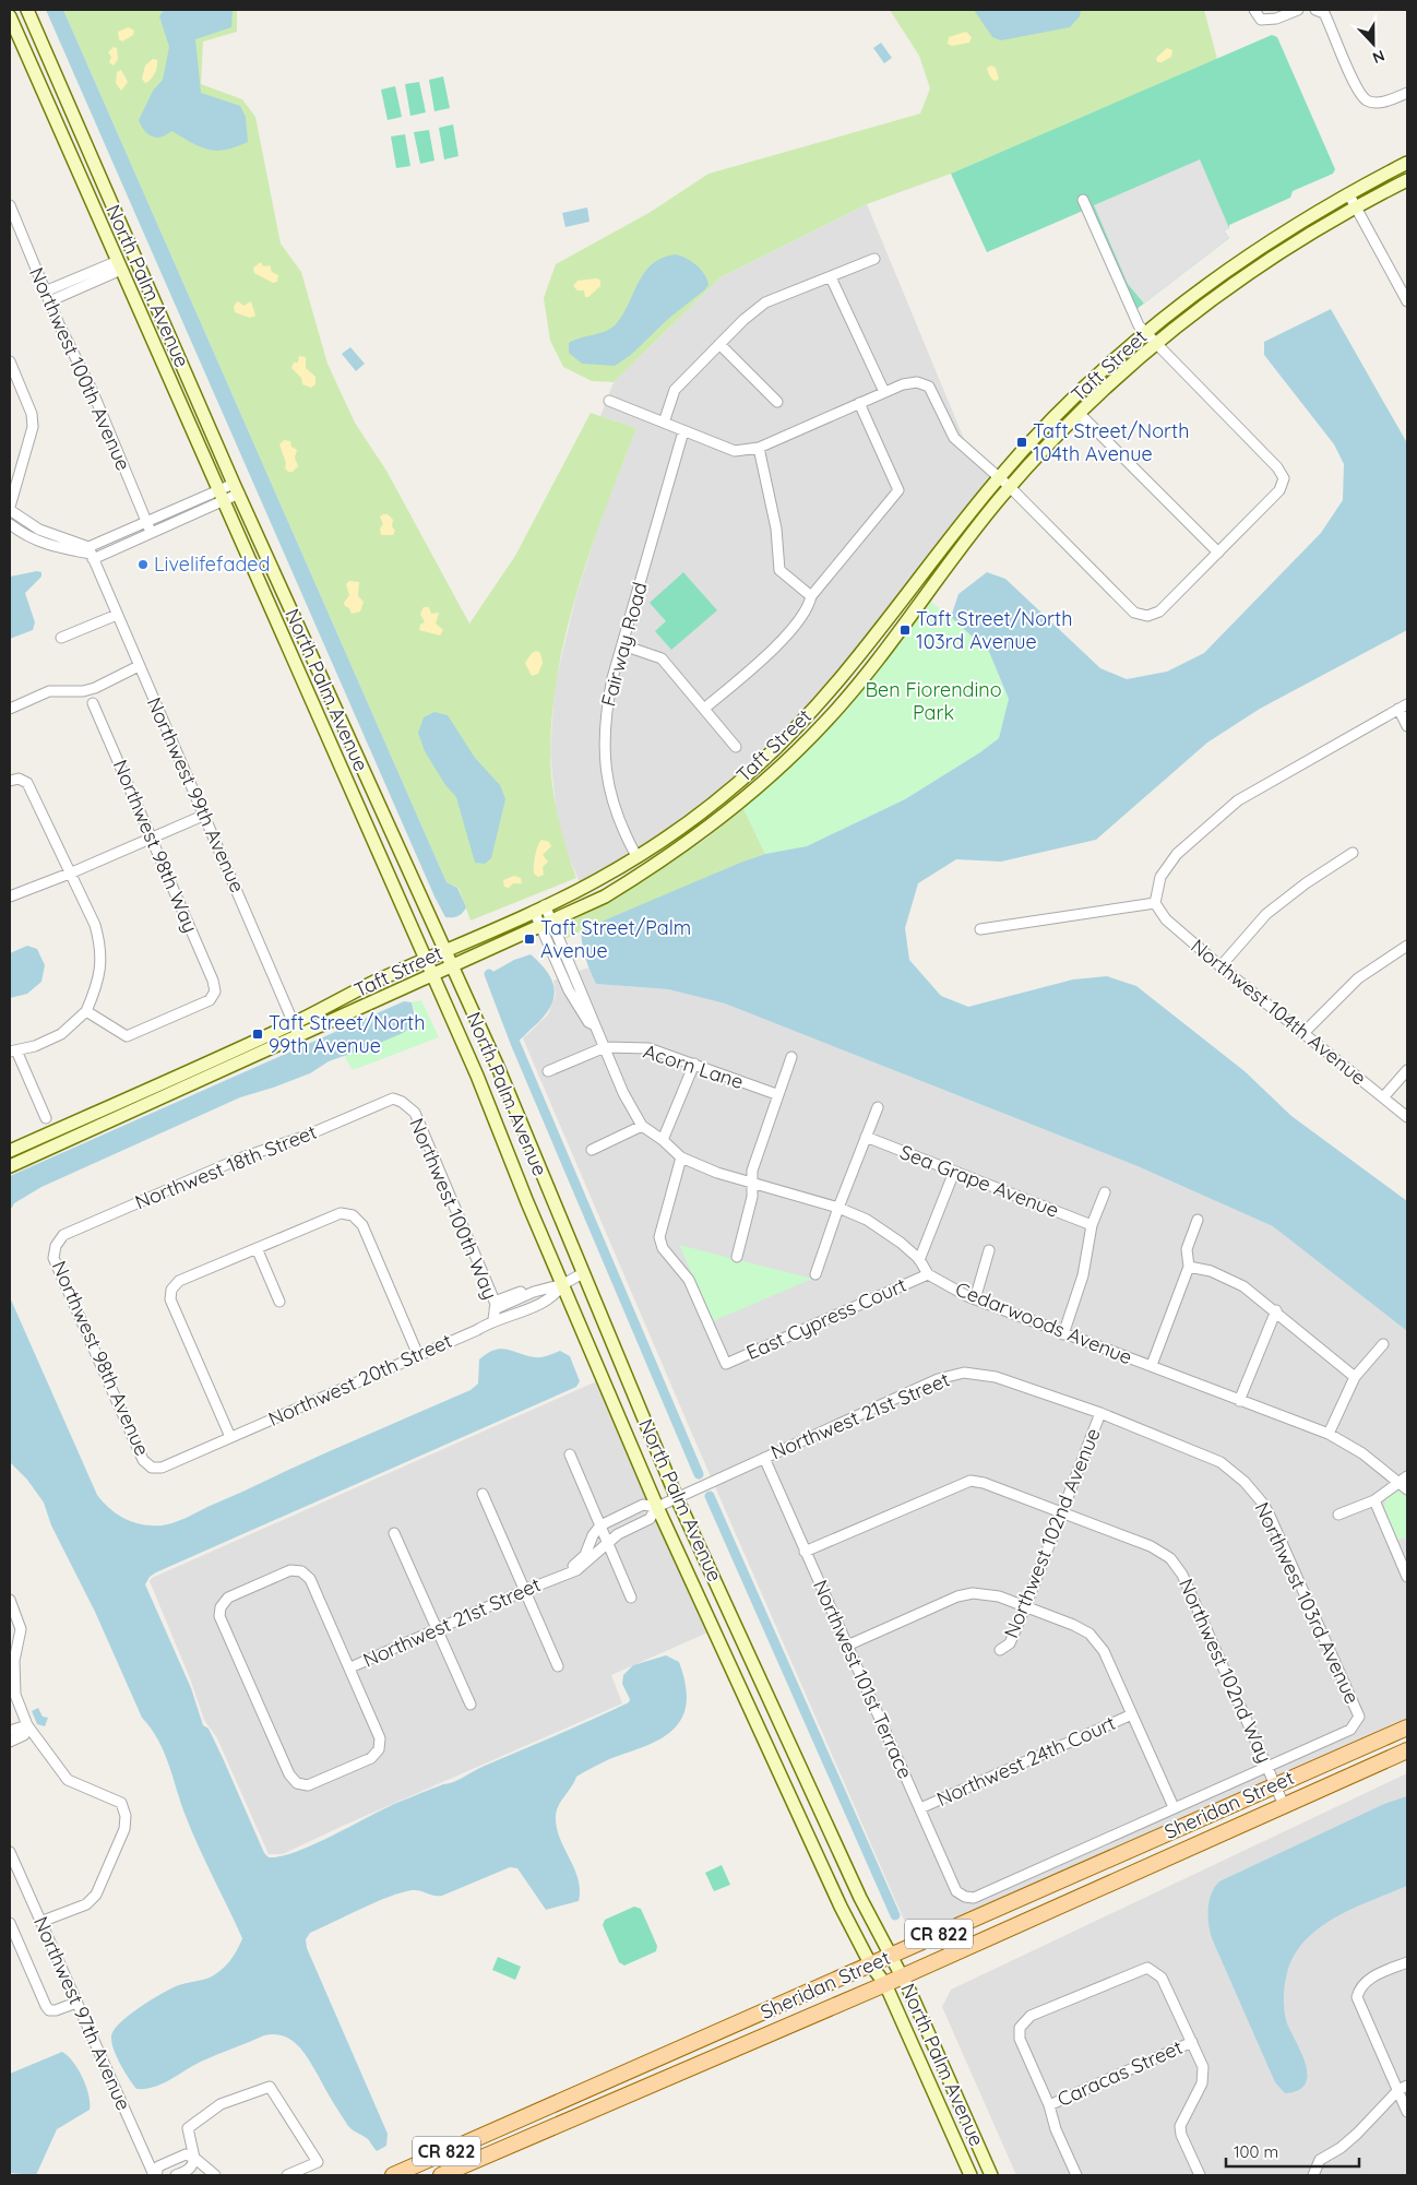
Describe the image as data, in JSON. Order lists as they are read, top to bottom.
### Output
{
  "streets": {
    "main road": [
      "North Palm Avenue",
      "Taft Street",
      "Sheridan Street",
      "CR 822"
    ],
    "street": [
      "Northwest 100th Avenue",
      "Fairway Road",
      "Northwest 99th Avenue",
      "Northwest 98th Way",
      "Northwest 104th Avenue",
      "Acorn Lane",
      "Northwest 18th Street",
      "Sea Grape Avenue",
      "Northwest 100th Way",
      "East Cypress Court",
      "Cedarwoods Avenue",
      "Northwest 98th Avenue",
      "Northwest 20th Street",
      "Northwest 21st Street",
      "Northwest 102nd Avenue",
      "Northwest 103rd Avenue",
      "Northwest 102nd Way",
      "Northwest 101st Terrace",
      "Northwest 24th Court",
      "Northwest 97th Avenue",
      "Caracas Street"
    ]
  },
  "crossings": [
    ["North Palm Avenue", "Taft Street"],
    ["North Palm Avenue", "Northwest 20th Street"],
    ["North Palm Avenue", "Northwest 21st Street"],
    ["North Palm Avenue", "Sheridan Street"],
    ["Taft Street", "Fairway Road"],
    ["Taft Street", "Northwest 99th Avenue"],
    ["Northwest 18th Street", "Northwest 100th Way"],
    ["Northwest 18th Street", "Northwest 98th Avenue"],
    ["Northwest 100th Way", "Northwest 20th Street"],
    ["East Cypress Court", "Cedarwoods Avenue"],
    ["Northwest 98th Avenue", "Northwest 20th Street"],
    ["Northwest 21st Street", "Northwest 102nd Avenue"],
    ["Northwest 21st Street", "Northwest 103rd Avenue"],
    ["Northwest 21st Street", "Northwest 101st Terrace"],
    ["Northwest 102nd Avenue", "Northwest 103rd Avenue"],
    ["Northwest 102nd Avenue", "Northwest 102nd Way"],
    ["Northwest 103rd Avenue", "Northwest 102nd Way"],
    ["Northwest 102nd Way", "Northwest 101st Terrace"],
    ["Northwest 102nd Way", "Sheridan Street"],
    ["Northwest 101st Terrace", "Northwest 24th Court"]
  ],
  "parks": ["Ben Fiorendino Park"],
  "places": {
    "transit": [
      "Taft Street/North 104th Avenue",
      "Taft Street/North 103rd Avenue",
      "Taft Street/Palm Avenue",
      "Taft Street/North 99th Avenue"
    ],
    "other": ["Livelifefaded"]
  },
  "scale_bar": "100 m",
  "north": "bottom"
}
